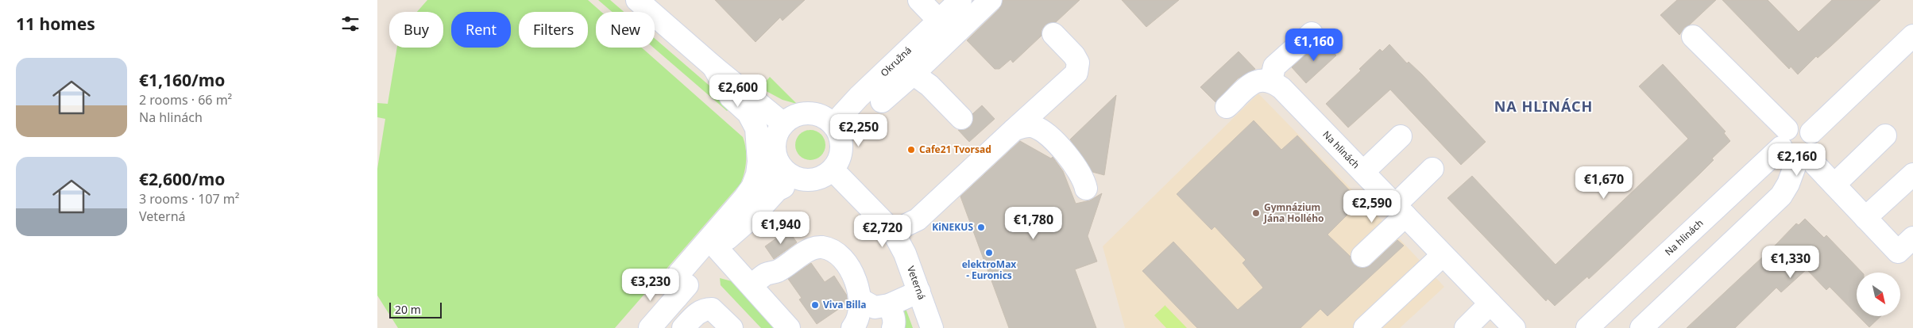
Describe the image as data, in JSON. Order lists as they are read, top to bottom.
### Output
{
  "streets": {
    "street": ["Okružná", "Na hlinách", "Veterná"]
  },
  "crossings": [
    ["Okružná", "Veterná"]
  ],
  "districts": ["NA HLINÁCH"],
  "places": [
    "Cafe21 Tvorsad",
    "Gymnázium Jána Hollého",
    "KiNEKUS",
    "elektroMax - Euronics",
    "Viva Billa"
  ],
  "scale_bar": "20 m",
  "north": "bottom right",
  "page": {
    "heading": "11 homes",
    "chip": [
      "Buy",
      "Rent",
      "Filters",
      "New"
    ],
    "price": [
      "€1,160",
      "€2,600",
      "€2,250",
      "€2,160",
      "€1,670",
      "€2,590",
      "€1,780",
      "€1,940",
      "€2,720",
      "€1,330",
      "€3,230"
    ],
    "list": [
      {
        "name": "€1,160/mo",
        "note": "2 rooms · 66 m² · Na hlinách"
      },
      {
        "name": "€2,600/mo",
        "note": "3 rooms · 107 m² · Veterná"
      }
    ],
    "scale": "20 m"
  }
}
